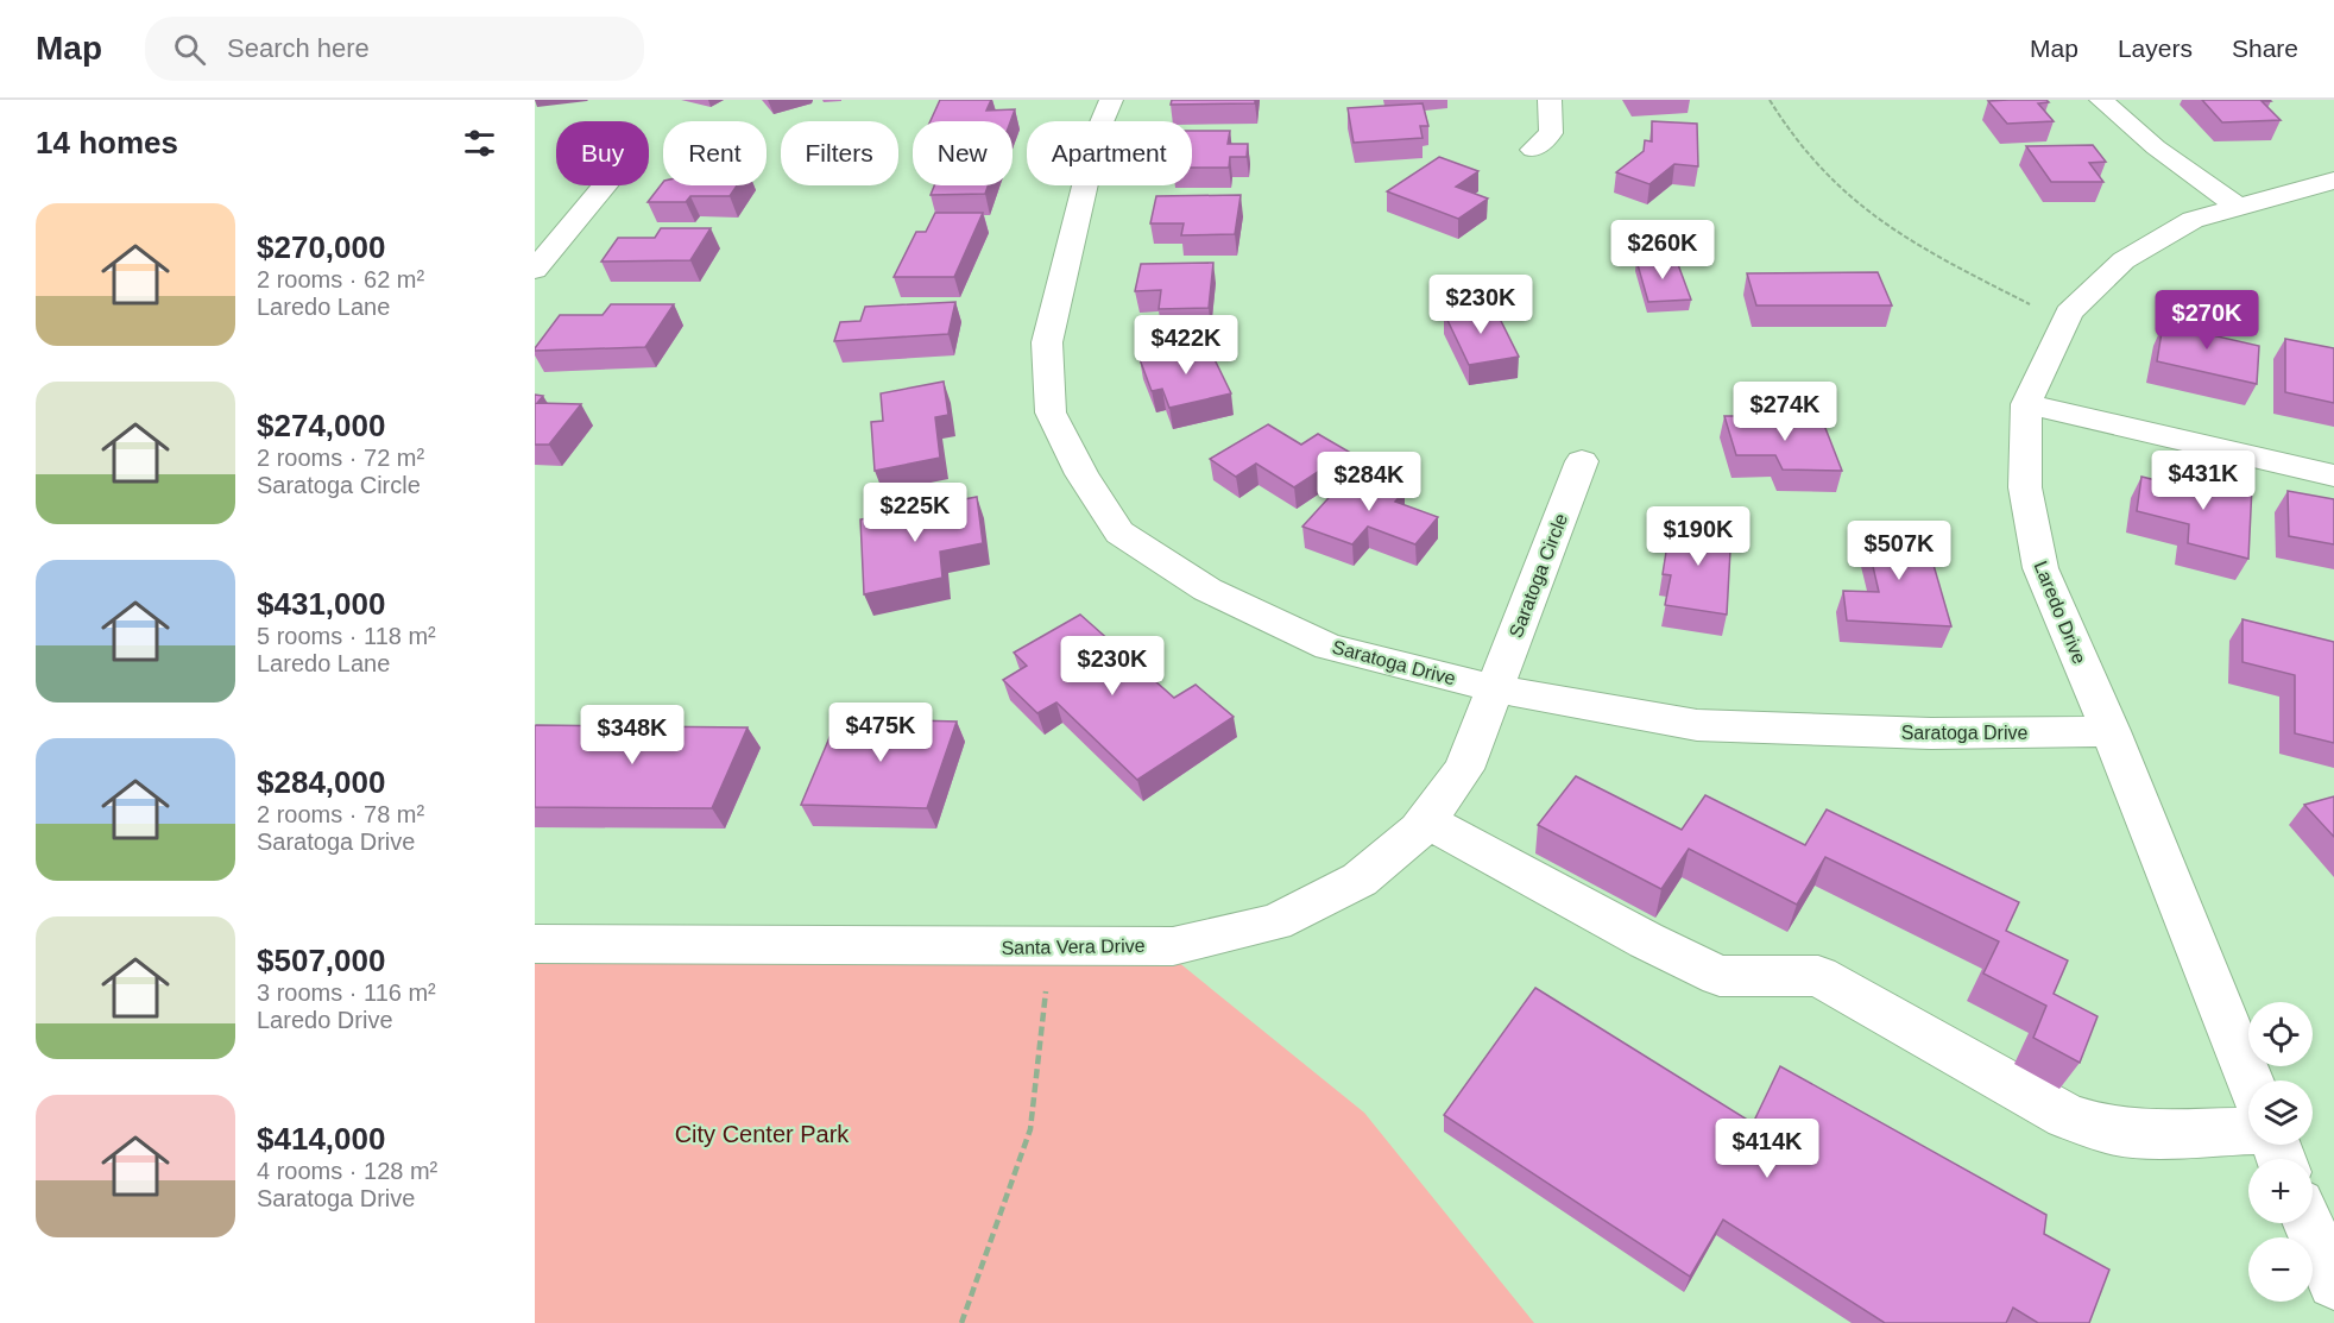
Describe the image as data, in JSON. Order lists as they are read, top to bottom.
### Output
{
  "streets": {
    "street": [
      "Saratoga Circle",
      "Laredo Drive",
      "Saratoga Drive",
      "Santa Vera Drive"
    ]
  },
  "crossings": [
    ["Saratoga Circle", "Saratoga Drive"],
    ["Saratoga Circle", "Santa Vera Drive"],
    ["Laredo Drive", "Saratoga Drive"],
    ["Saratoga Drive", "Santa Vera Drive"]
  ],
  "parks": ["City Center Park"],
  "page": {
    "header": "Map",
    "search": "Search here",
    "nav": ["Map", "Layers", "Share"],
    "heading": "14 homes",
    "chip": [
      "Buy",
      "Rent",
      "Filters",
      "New",
      "Apartment"
    ],
    "list": [
      {
        "name": "$270,000",
        "note": "2 rooms · 62 m² · Laredo Lane"
      },
      {
        "name": "$274,000",
        "note": "2 rooms · 72 m² · Saratoga Circle"
      },
      {
        "name": "$431,000",
        "note": "5 rooms · 118 m² · Laredo Lane"
      },
      {
        "name": "$284,000",
        "note": "2 rooms · 78 m² · Saratoga Drive"
      },
      {
        "name": "$507,000",
        "note": "3 rooms · 116 m² · Laredo Drive"
      },
      {
        "name": "$414,000",
        "note": "4 rooms · 128 m² · Saratoga Drive"
      }
    ],
    "price": [
      "$260K",
      "$230K",
      "$270K",
      "$422K",
      "$274K",
      "$431K",
      "$284K",
      "$225K",
      "$190K",
      "$507K",
      "$230K",
      "$475K",
      "$348K",
      "$414K"
    ],
    "map_buttons": ["+", "−"]
  }
}
